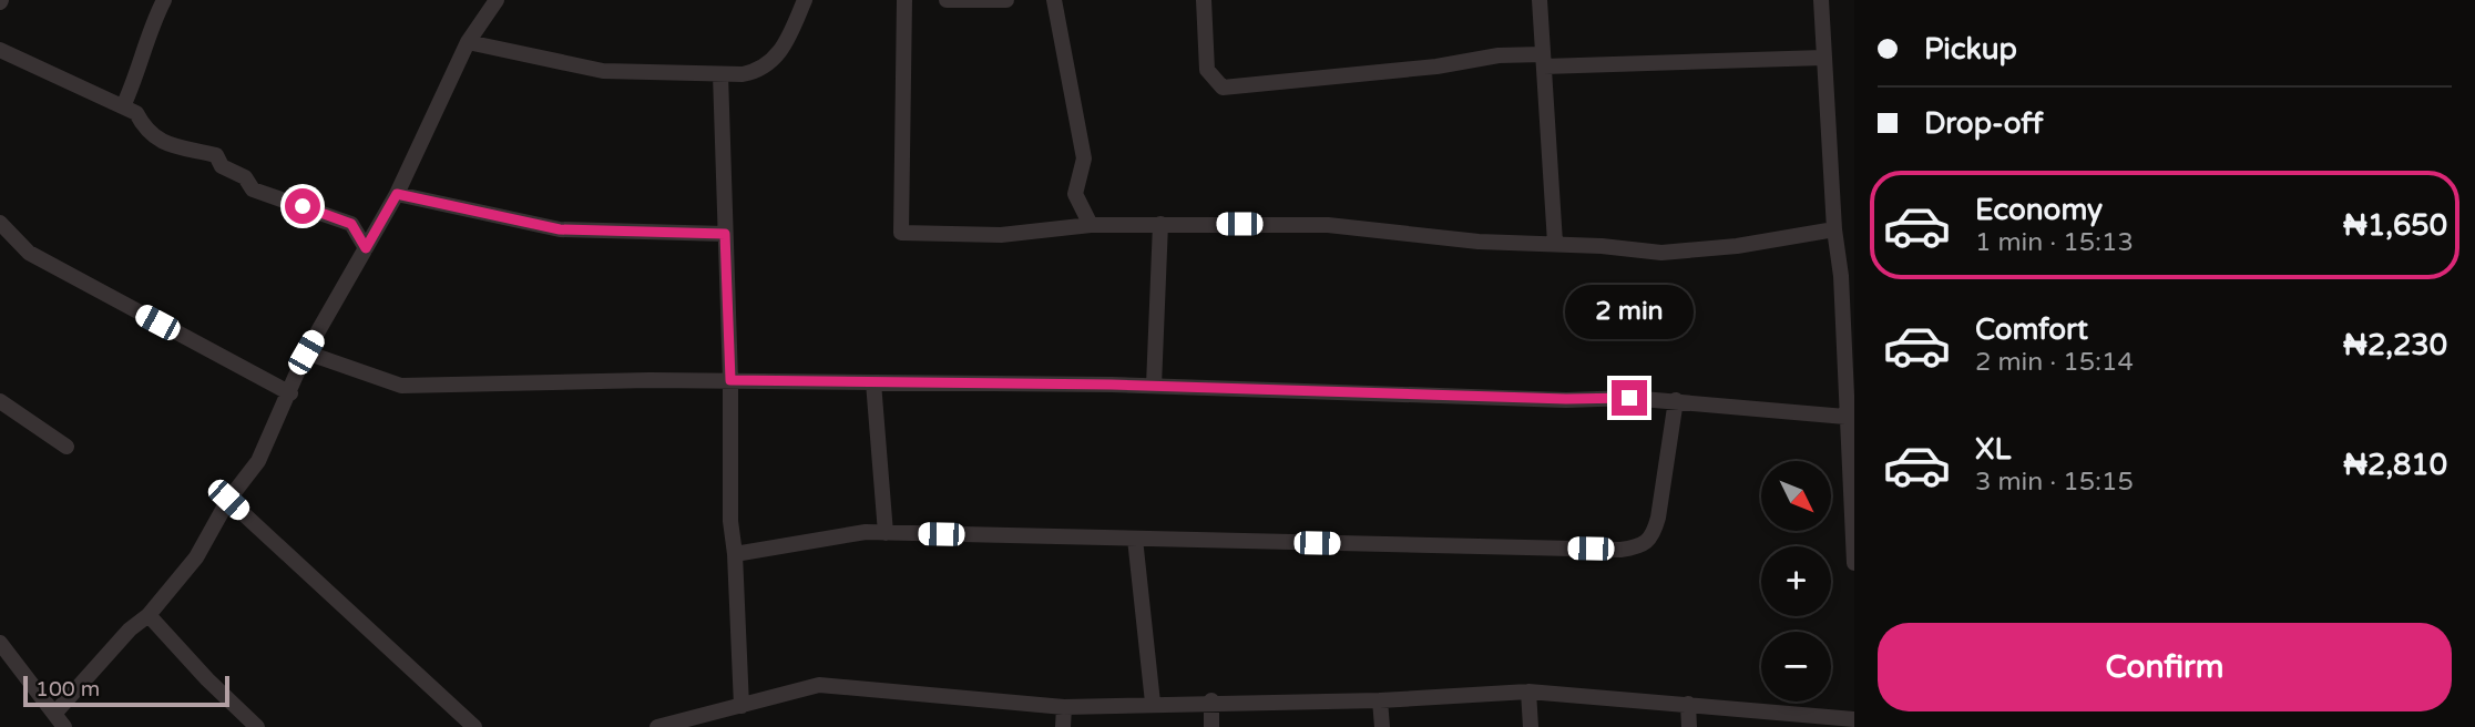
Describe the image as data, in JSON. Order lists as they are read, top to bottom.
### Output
{
  "scale_bar": "100 m",
  "north": "bottom right",
  "page": {
    "banner": ["Pickup", "Drop-off"],
    "list": [
      {
        "name": "Economy",
        "note": "1 min · 15:13",
        "value": "₦1,650"
      },
      {
        "name": "Comfort",
        "note": "2 min · 15:14",
        "value": "₦2,230"
      },
      {
        "name": "XL",
        "note": "3 min · 15:15",
        "value": "₦2,810"
      }
    ],
    "bubble": "2 min",
    "map_buttons": ["+", "−"],
    "buttons": "Confirm",
    "scale": "100 m"
  }
}
